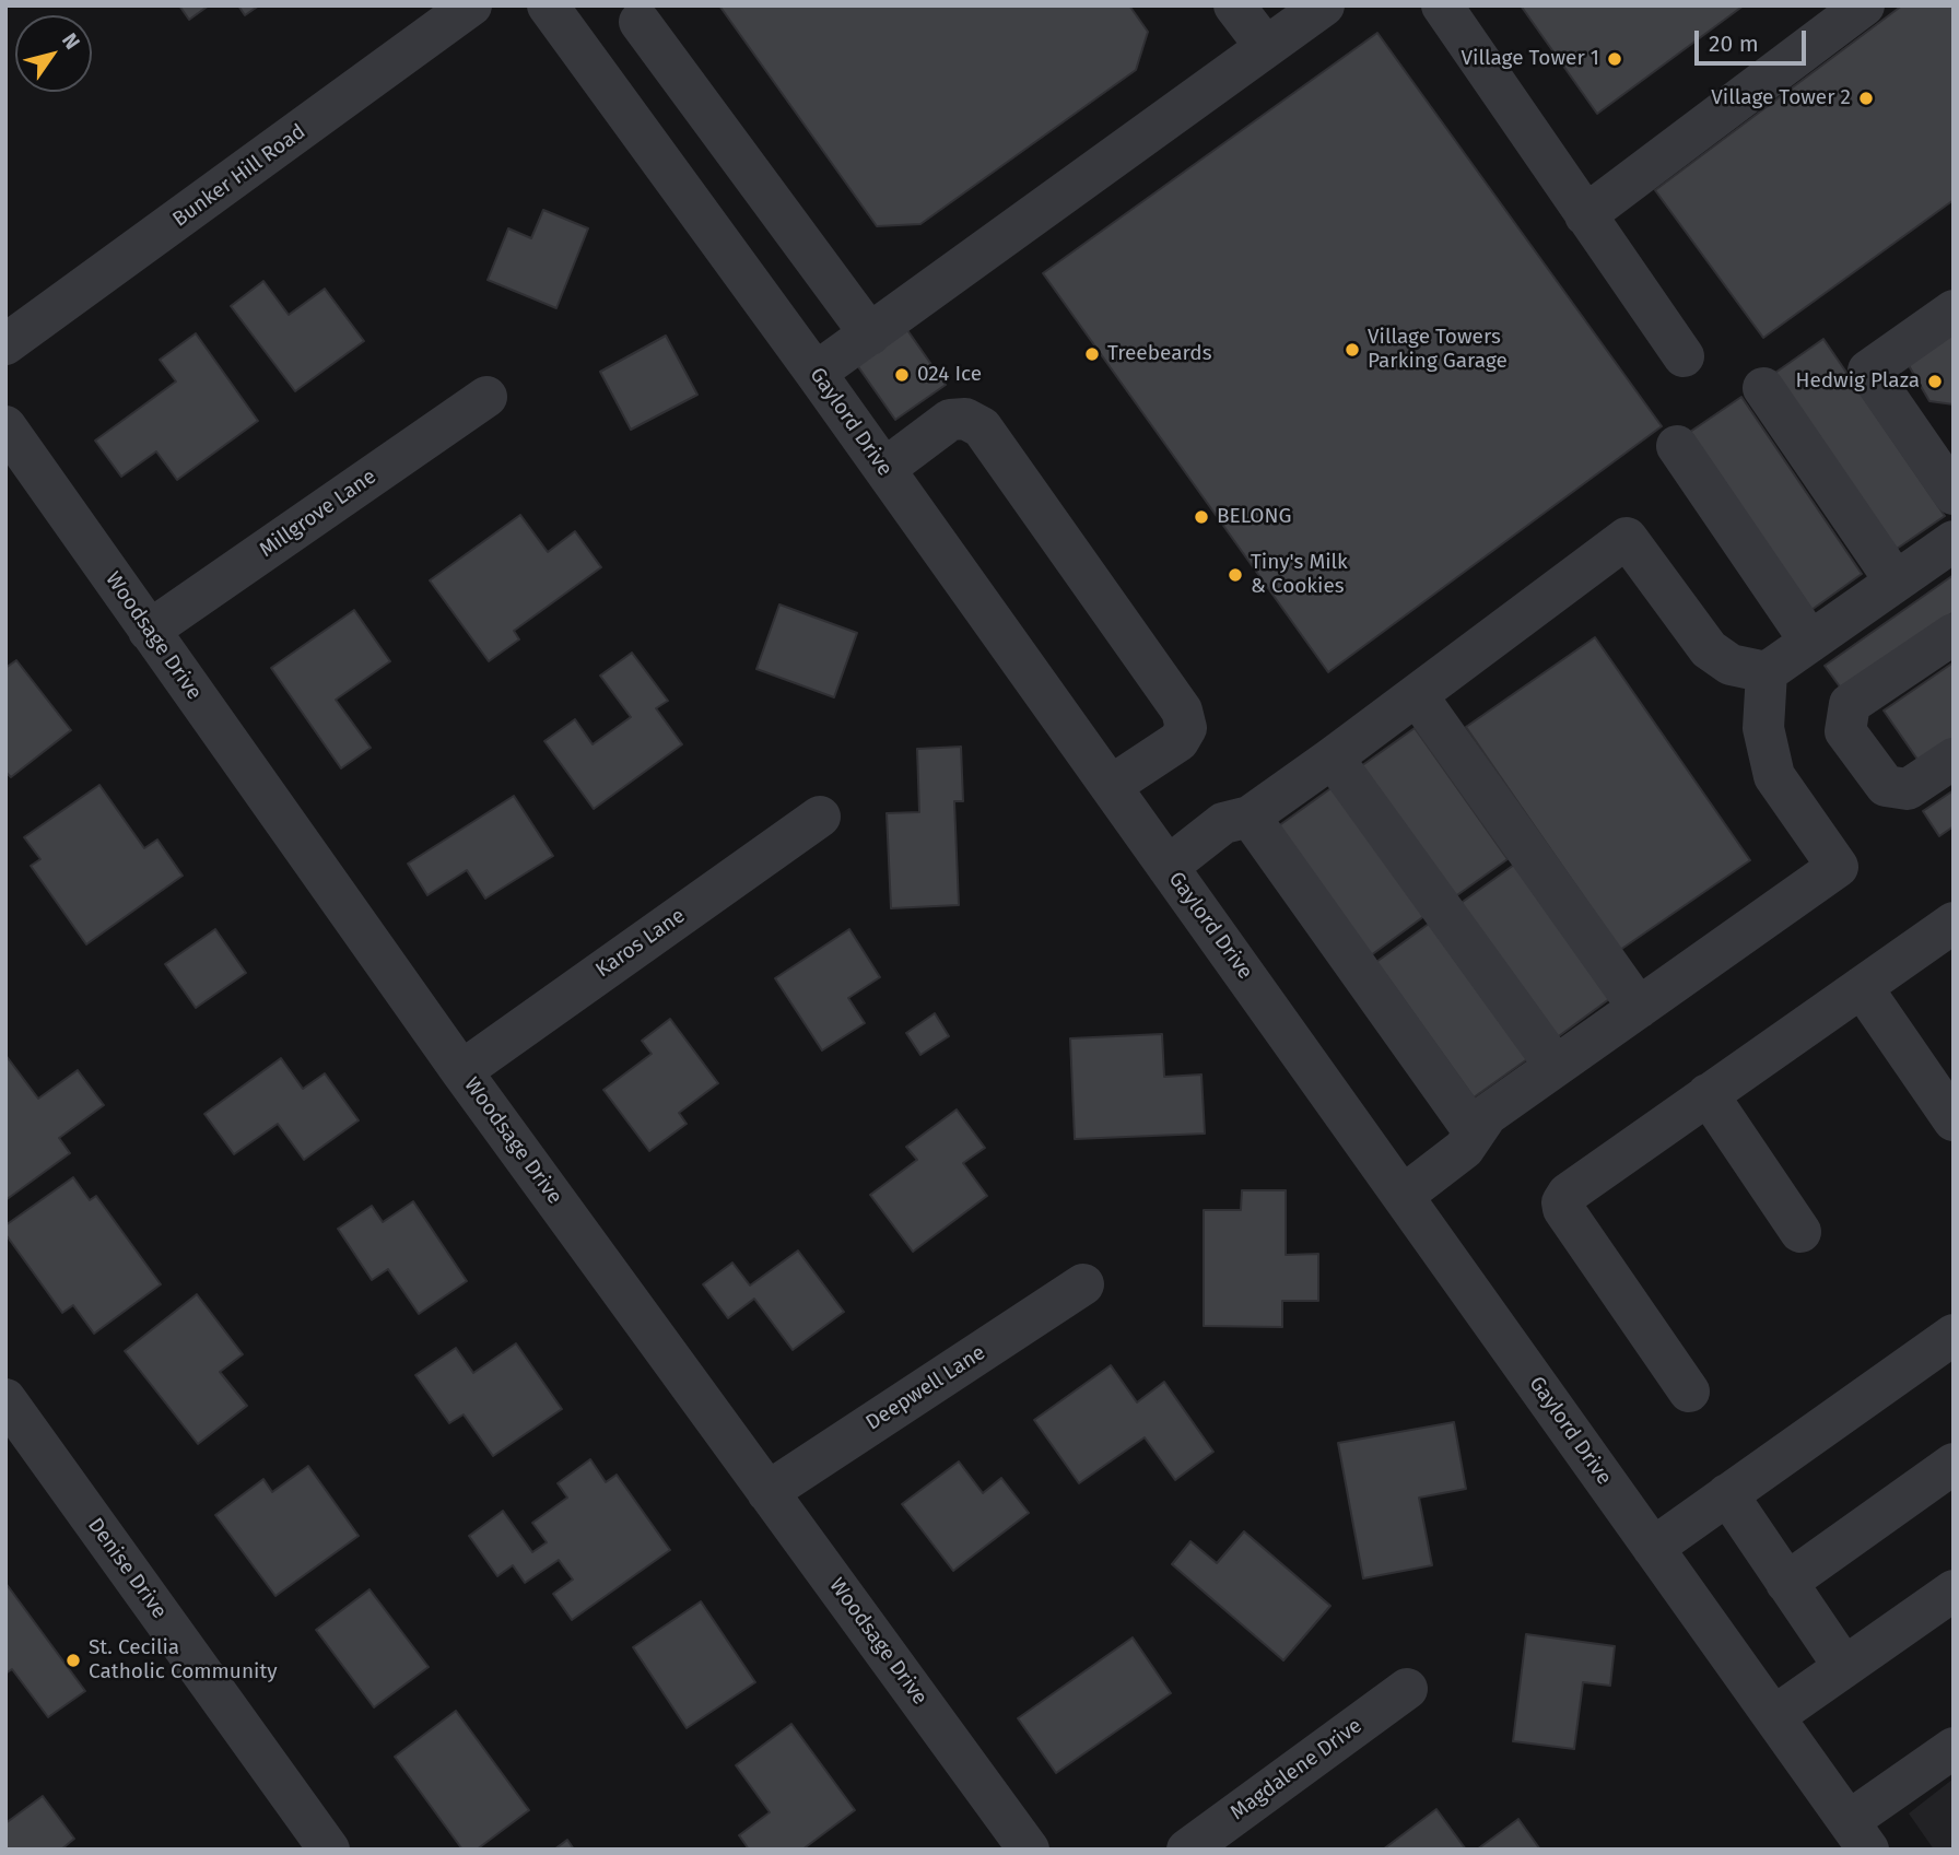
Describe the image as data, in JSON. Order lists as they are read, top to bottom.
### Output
{
  "streets": {
    "street": [
      "Bunker Hill Road",
      "Gaylord Drive",
      "Millgrove Lane",
      "Woodsage Drive",
      "Karos Lane",
      "Deepwell Lane",
      "Denise Drive",
      "Magdalene Drive"
    ]
  },
  "crossings": [
    ["Millgrove Lane", "Woodsage Drive"],
    ["Woodsage Drive", "Karos Lane"],
    ["Woodsage Drive", "Deepwell Lane"]
  ],
  "places": [
    "Village Tower 1",
    "Village Tower 2",
    "Village Towers Parking Garage",
    "Treebeards",
    "024 Ice",
    "Hedwig Plaza",
    "BELONG",
    "Tiny's Milk & Cookies",
    "St. Cecilia Catholic Community"
  ],
  "scale_bar": "20 m",
  "north": "top right"
}
